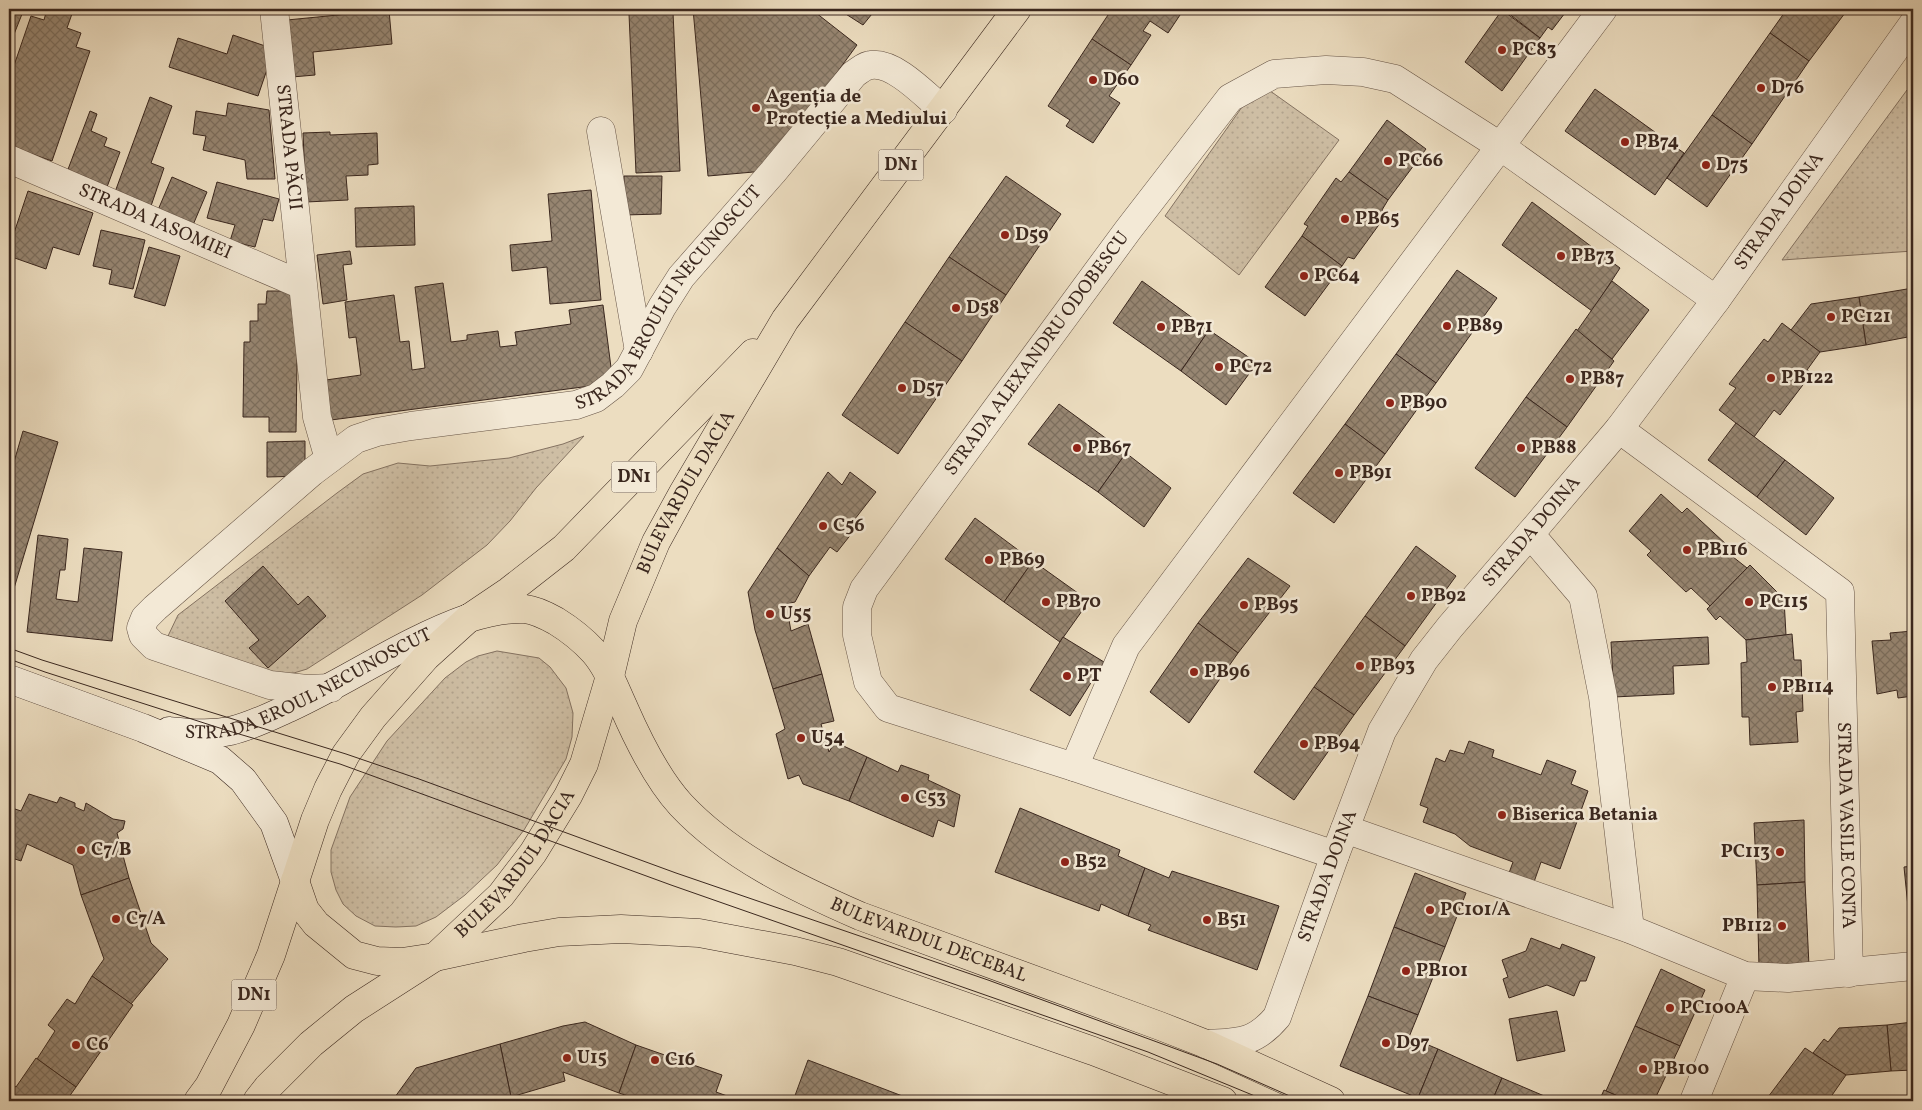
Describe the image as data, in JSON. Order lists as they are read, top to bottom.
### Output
{
  "streets": {
    "main road": ["DN1", "BULEVARDUL DACIA", "BULEVARDUL DECEBAL"],
    "street": [
      "STRADA PĂCII",
      "STRADA DOINA",
      "STRADA IASOMIEI",
      "STRADA EROULUI NECUNOSCUT",
      "STRADA ALEXANDRU ODOBESCU",
      "STRADA EROUL NECUNOSCUT",
      "STRADA VASILE CONTA"
    ]
  },
  "crossings": [
    ["STRADA PĂCII", "STRADA IASOMIEI"],
    ["STRADA PĂCII", "STRADA EROULUI NECUNOSCUT"],
    ["STRADA DOINA", "STRADA ALEXANDRU ODOBESCU"],
    ["STRADA DOINA", "STRADA VASILE CONTA"],
    ["STRADA DOINA", "BULEVARDUL DECEBAL"],
    ["STRADA EROULUI NECUNOSCUT", "BULEVARDUL DACIA"],
    ["STRADA EROULUI NECUNOSCUT", "STRADA EROUL NECUNOSCUT"],
    ["BULEVARDUL DACIA", "STRADA EROUL NECUNOSCUT"],
    ["BULEVARDUL DACIA", "BULEVARDUL DECEBAL"]
  ],
  "places": [
    "PC83",
    "D60",
    "D76",
    "Agenția de Protecție a Mediului",
    "PB74",
    "PC66",
    "D75",
    "PB65",
    "D59",
    "PB73",
    "PC64",
    "D58",
    "PC121",
    "PB89",
    "PB71",
    "PC72",
    "PB122",
    "PB87",
    "D57",
    "PB90",
    "PB67",
    "PB88",
    "PB91",
    "C56",
    "PB116",
    "PB69",
    "PB92",
    "PB70",
    "PC115",
    "PB95",
    "U55",
    "PB93",
    "PB96",
    "PT",
    "PB114",
    "U54",
    "PB94",
    "C53",
    "Biserica Betania",
    "C7/B",
    "PC113",
    "B52",
    "PC101/A",
    "C7/A",
    "B51",
    "PB112",
    "PB101",
    "PC100A",
    "D97",
    "C6",
    "U15",
    "C16",
    "PB100"
  ]
}
